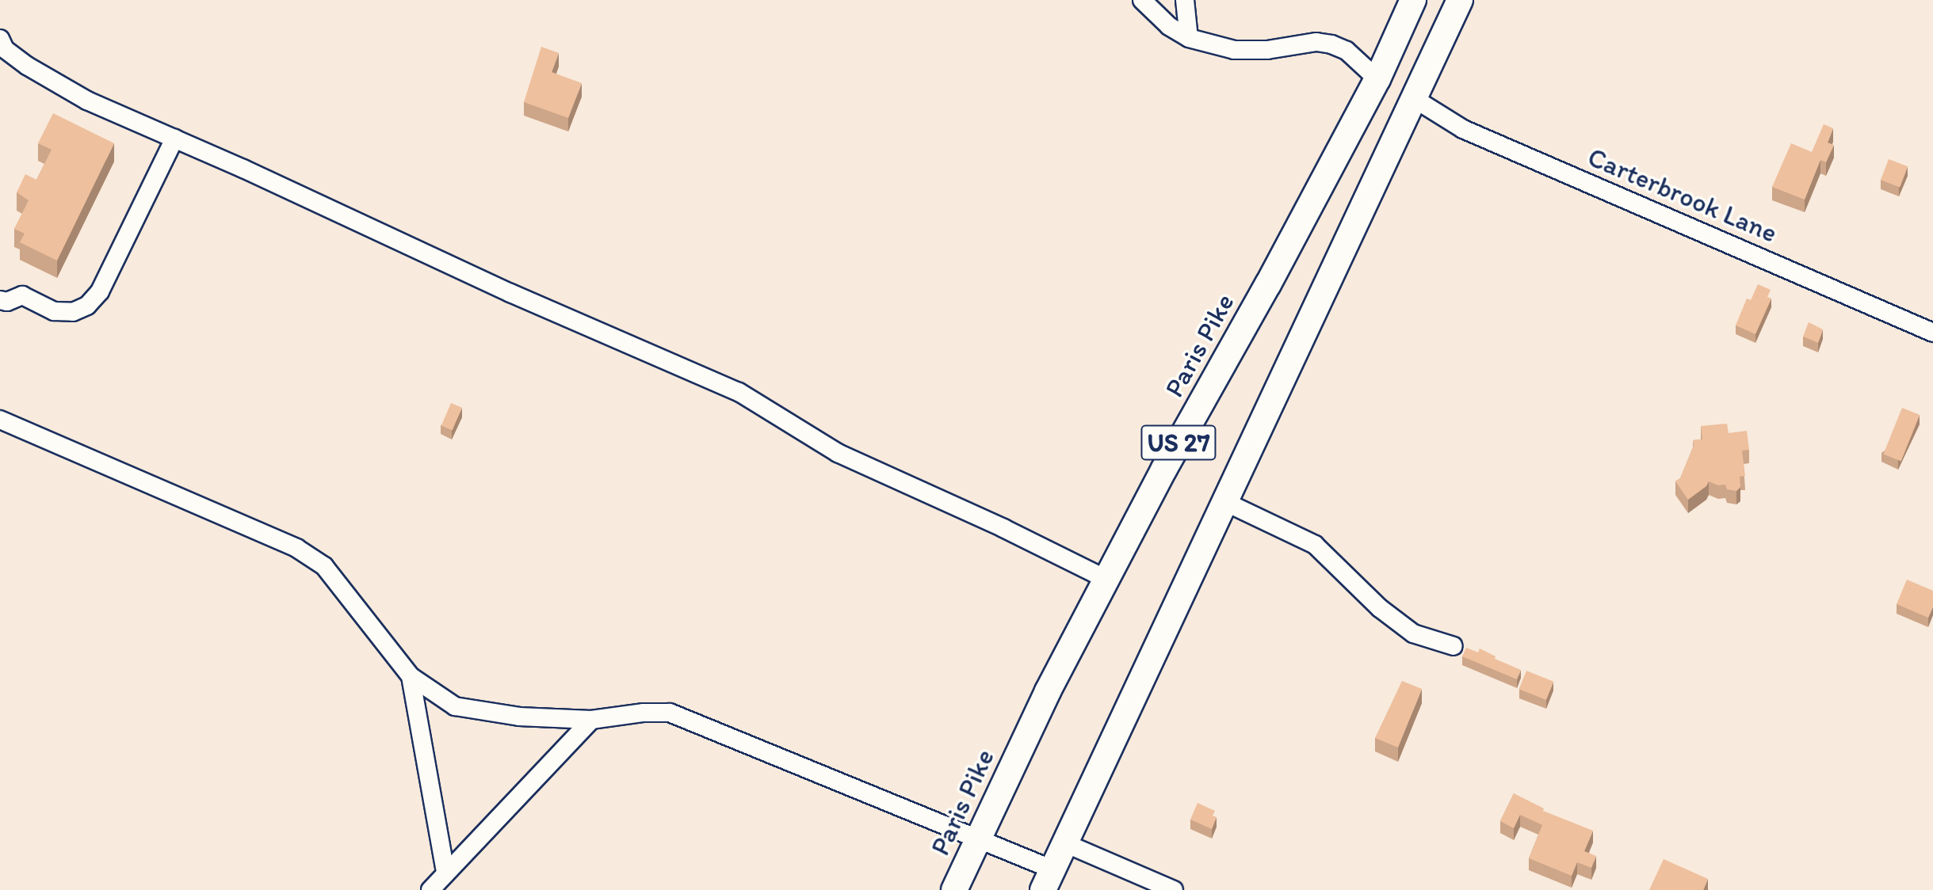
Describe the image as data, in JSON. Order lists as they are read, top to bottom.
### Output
{
  "streets": {
    "highway": ["Paris Pike", "US 27"],
    "street": ["Carterbrook Lane"]
  },
  "crossings": [
    ["Carterbrook Lane", "US 27"]
  ]
}
